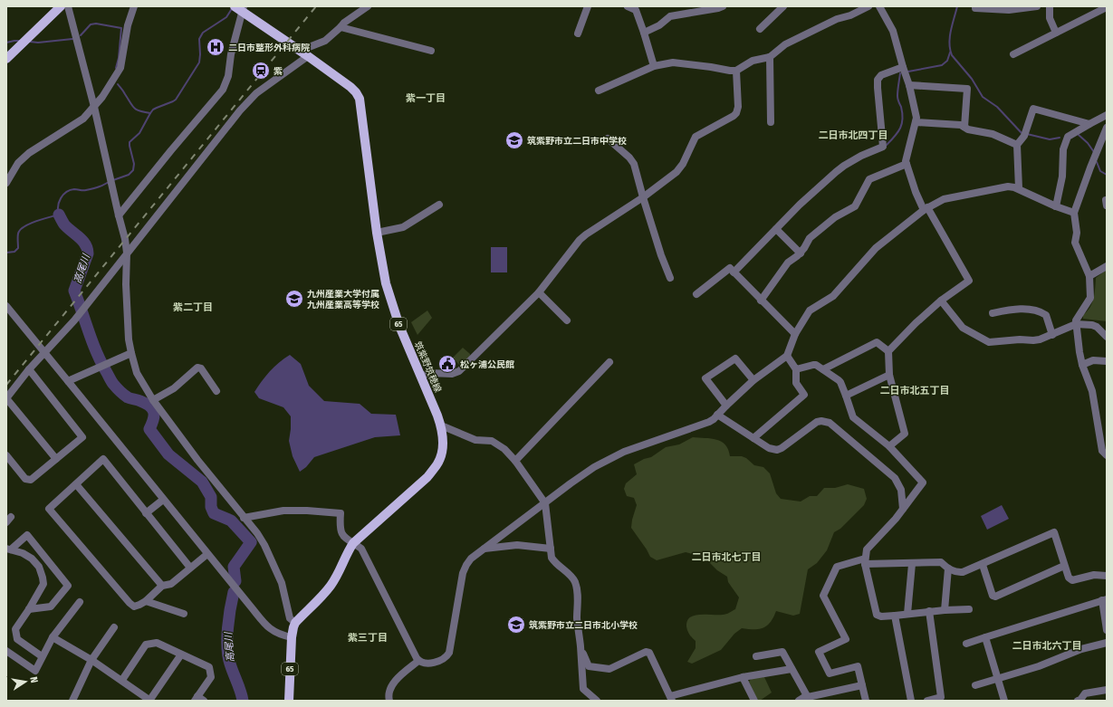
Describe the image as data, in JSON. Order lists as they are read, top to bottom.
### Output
{
  "streets": {
    "main road": ["65", "筑紫野筑穂線"]
  },
  "crossings": [
    ["65", "筑紫野筑穂線"]
  ],
  "districts": [
    "紫一丁目",
    "二日市北四丁目",
    "紫二丁目",
    "二日市北五丁目",
    "二日市北七丁目",
    "紫三丁目",
    "二日市北六丁目"
  ],
  "water": ["高尾川"],
  "places": {
    "hospital": ["二日市整形外科病院"],
    "station": ["紫"],
    "school or university": ["筑紫野市立二日市中学校", "九州産業大学付属 九州産業高等学校", "筑紫野市立二日市北小学校"],
    "public building": ["松ヶ浦公民館"]
  },
  "north": "right"
}
